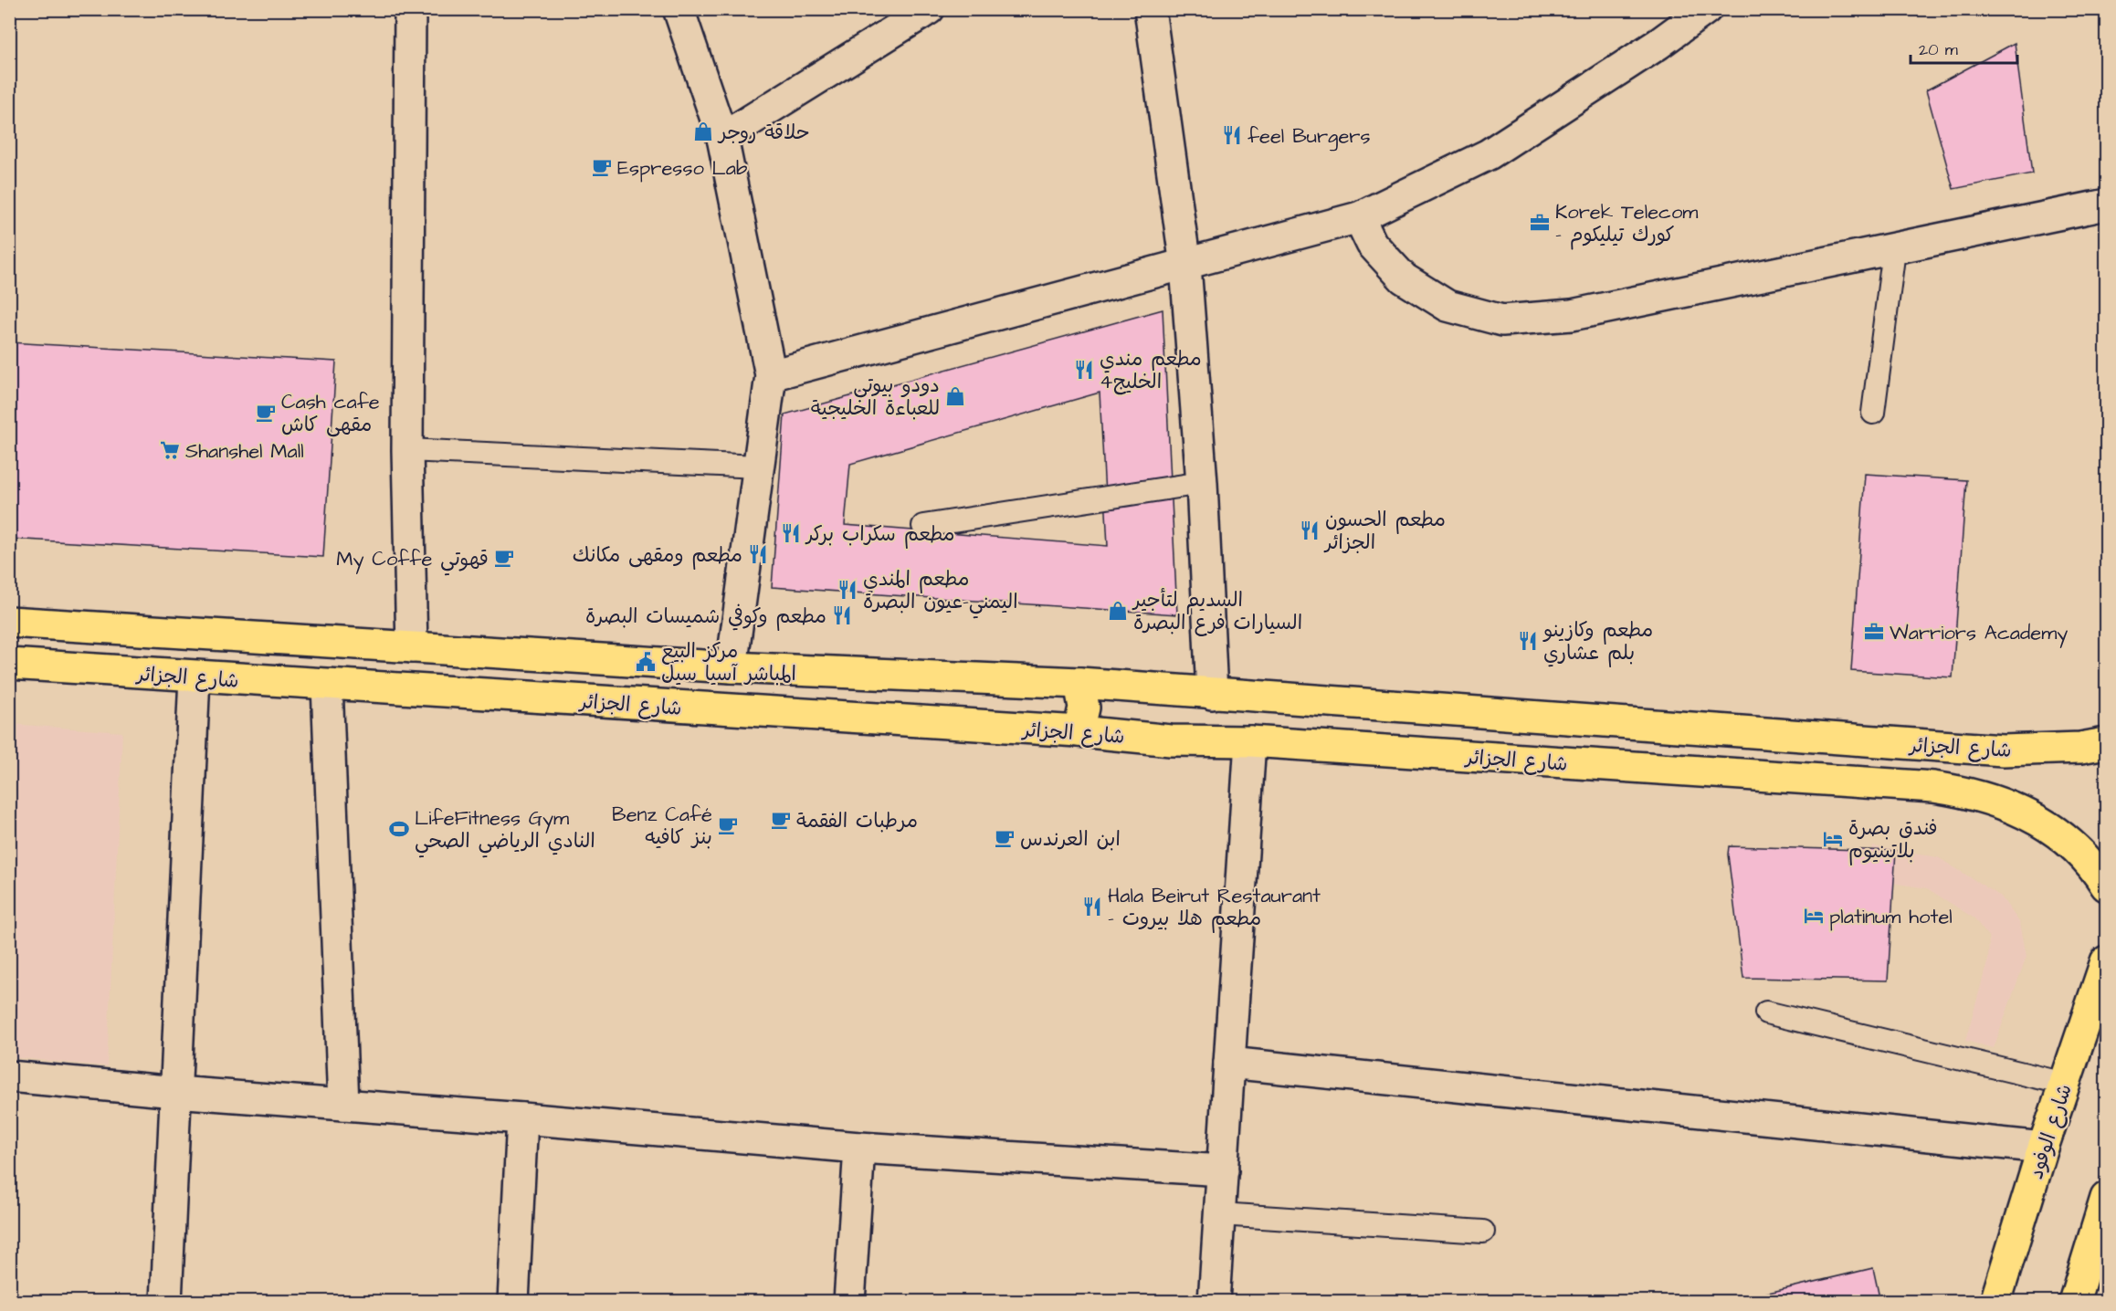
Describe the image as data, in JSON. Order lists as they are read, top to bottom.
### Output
{
  "streets": {
    "main road": ["شارع الجزائر", "شارع الوفود"]
  },
  "places": {
    "shop": ["حلاقة روجر", "دودو بيوتي للعباءة الخليجية", "السديم لتأجير السيارات فرع البصرة"],
    "restaurant": [
      "feel Burgers",
      "مطعم مندي الخليج4",
      "مطعم الحسون الجزائر",
      "مطعم سكراب بركر",
      "مطعم ومقهى مكانك",
      "مطعم المندي اليمني-عيون البصرة",
      "مطعم وكوفي شميسات البصرة",
      "مطعم وكازينو بلم عشاري",
      "Hala Beirut Restaurant - مطعم هلا بيروت"
    ],
    "cafe": [
      "Espresso Lab",
      "Cash cafe مقهى كاش",
      "My Coffe قهوتي",
      "مرطبات الفقمة",
      "Benz Café بنز كافيه",
      "ابن العرندس"
    ],
    "office": ["Korek Telecom - كورك تيليكوم", "Warriors Academy"],
    "supermarket": ["Shanshel Mall"],
    "public building": ["مركز البيع المباشر آسيا سيل"],
    "sports": ["LifeFitness Gym النادي الرياضي الصحي"],
    "hotel": ["فندق بصرة بلاتينيوم", "platinum hotel"]
  },
  "scale_bar": "20 m"
}
